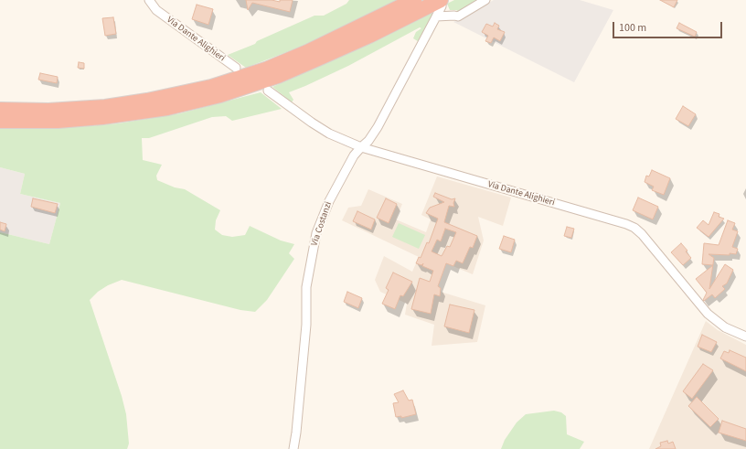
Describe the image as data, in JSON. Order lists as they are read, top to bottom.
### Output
{
  "streets": {
    "street": ["Via Dante Alighieri", "Via Costanzi"]
  },
  "crossings": [
    ["Via Dante Alighieri", "Via Costanzi"]
  ],
  "scale_bar": "100 m"
}
